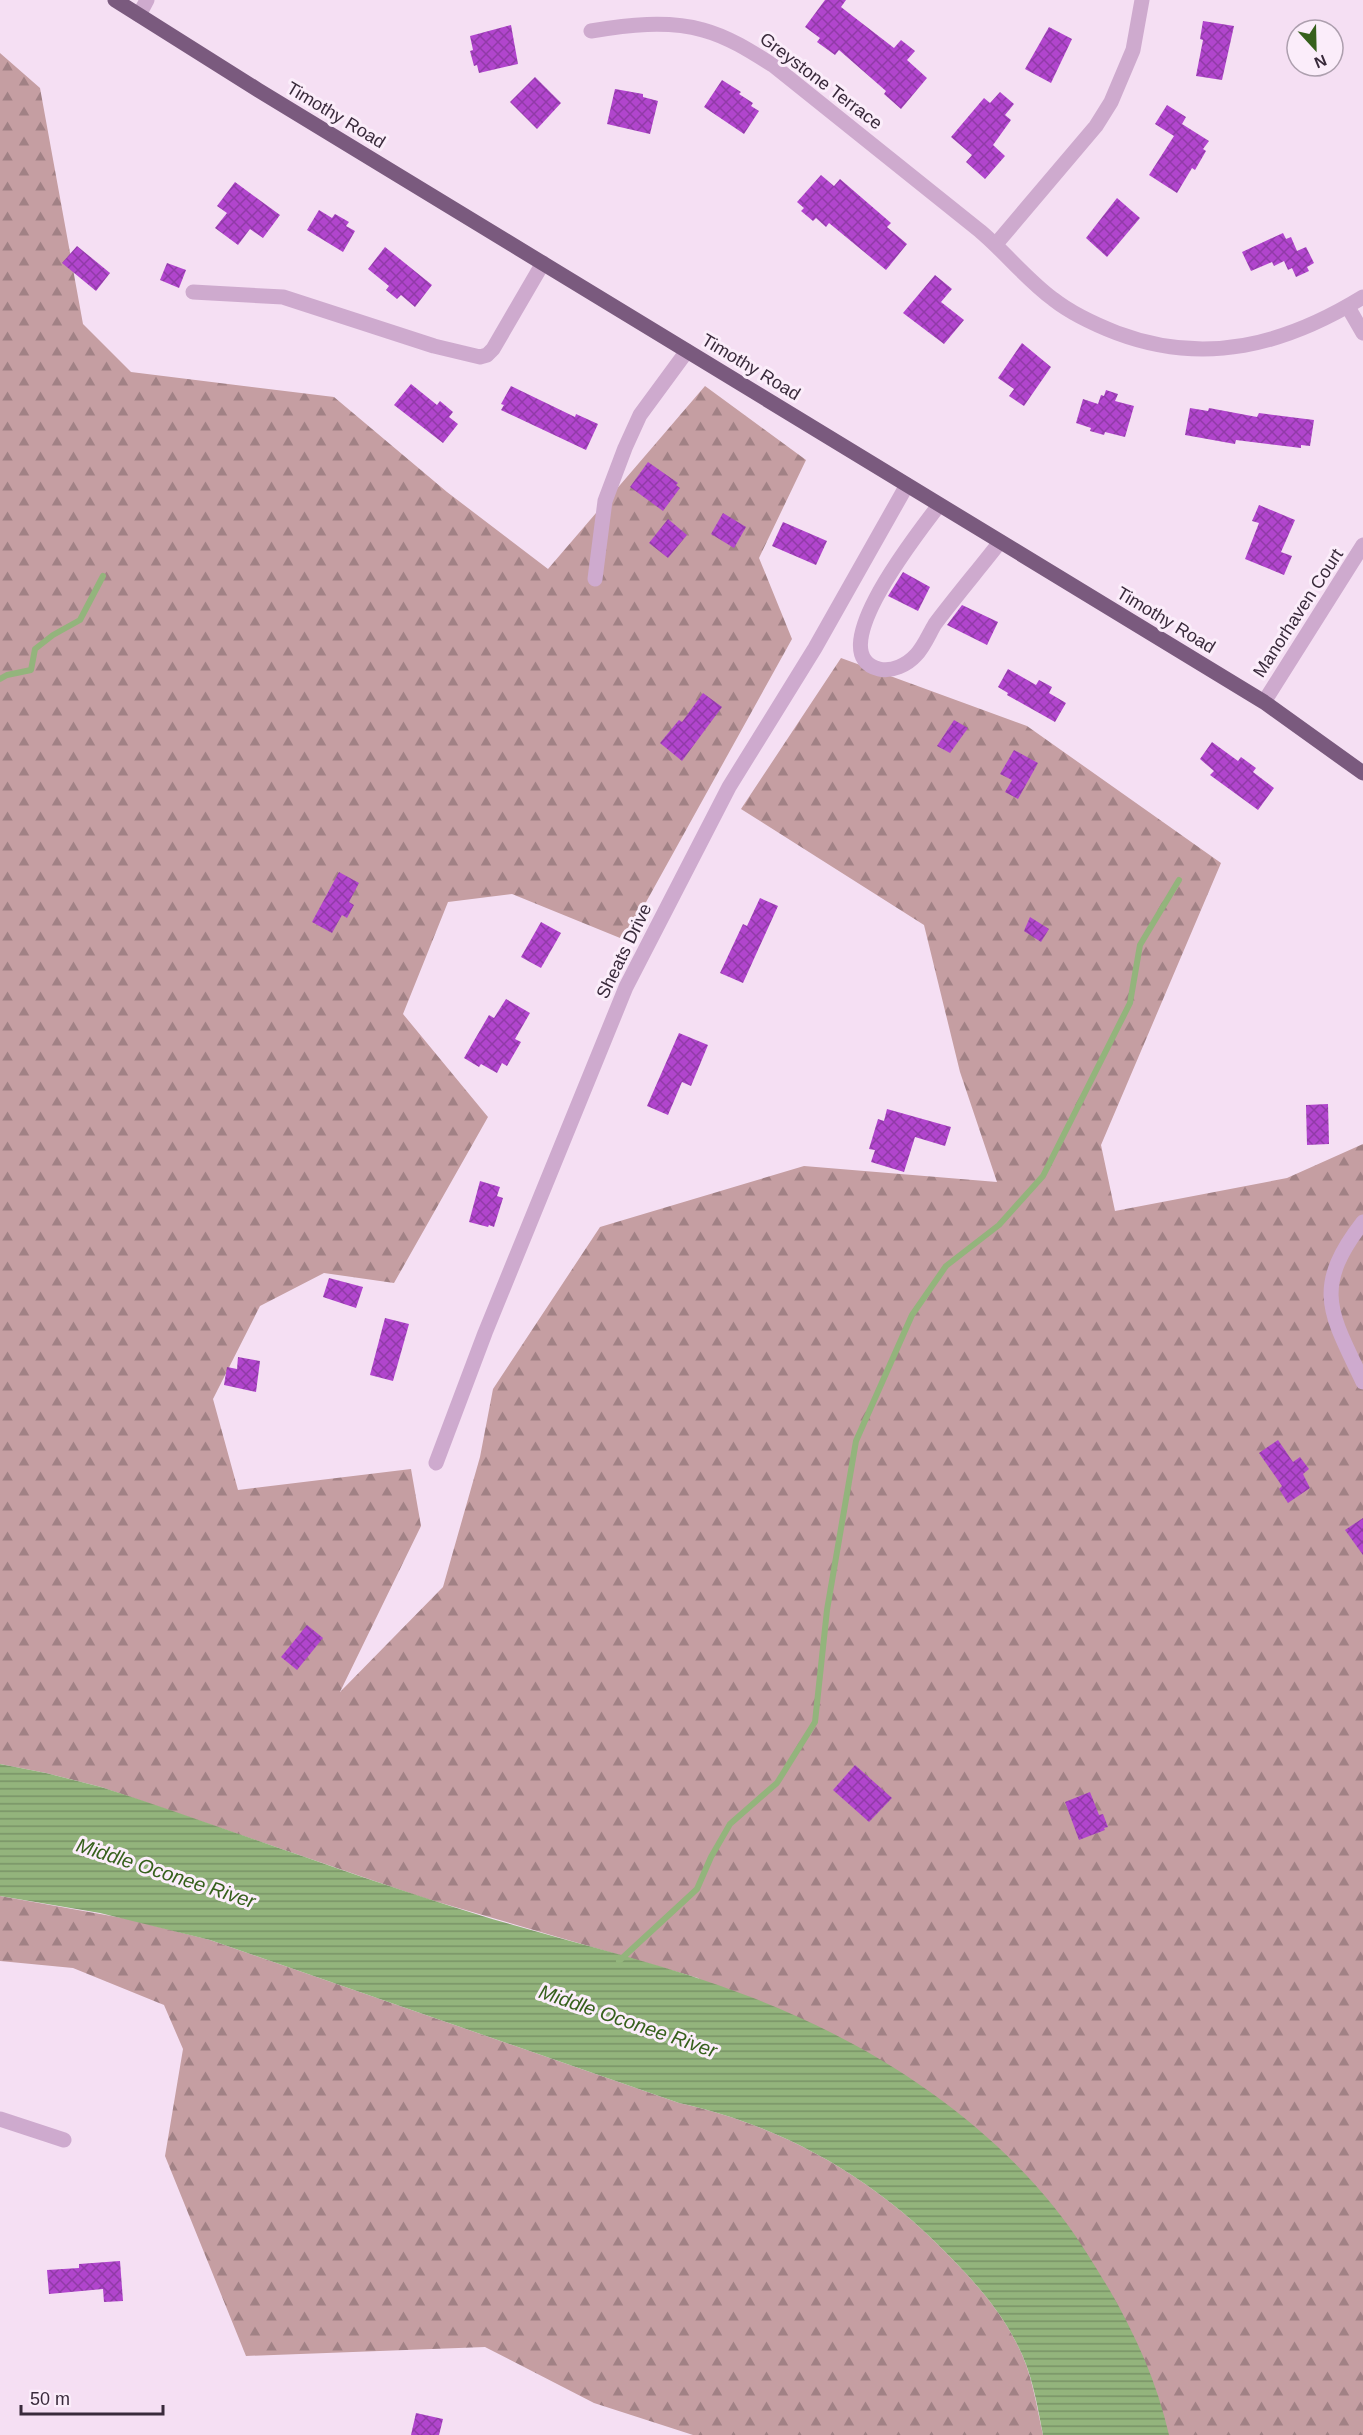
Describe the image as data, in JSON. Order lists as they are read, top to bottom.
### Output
{
  "streets": {
    "main road": ["Timothy Road"],
    "street": ["Greystone Terrace", "Manorhaven Court", "Sheats Drive"]
  },
  "crossings": [
    ["Timothy Road", "Manorhaven Court"],
    ["Timothy Road", "Sheats Drive"]
  ],
  "water": ["Middle Oconee River"],
  "scale_bar": "50 m",
  "north": "bottom"
}
